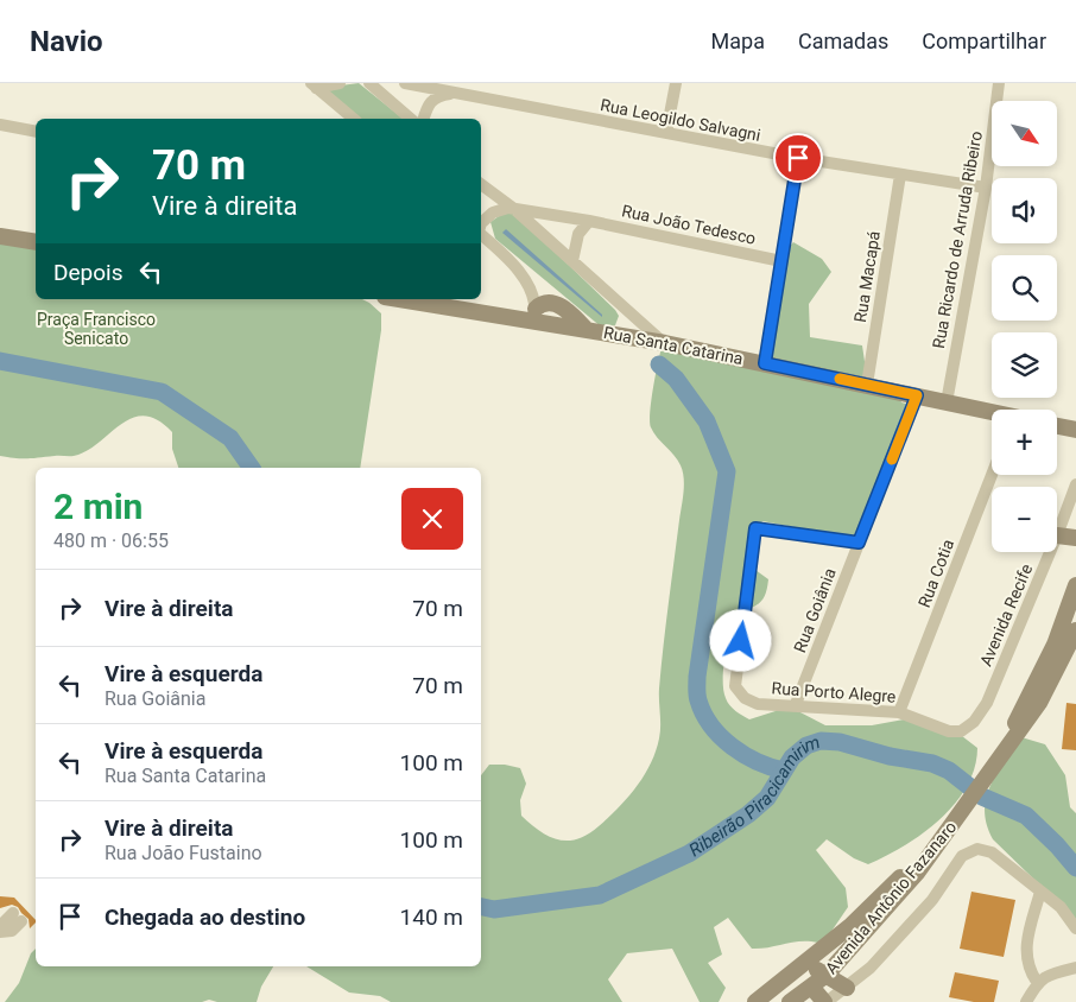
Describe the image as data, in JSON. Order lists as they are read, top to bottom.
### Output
{
  "streets": {
    "main road": ["Rua Santa Catarina", "Avenida Antônio Fazanaro"],
    "street": [
      "Rua Leogildo Salvagni",
      "Rua João Tedesco",
      "Rua Ricardo de Arruda Ribeiro",
      "Rua Macapá",
      "Rua Cotia",
      "Rua Goiânia",
      "Avenida Recife",
      "Rua Porto Alegre"
    ]
  },
  "crossings": [
    ["Rua Leogildo Salvagni", "Rua Ricardo de Arruda Ribeiro"],
    ["Rua Leogildo Salvagni", "Rua Macapá"],
    ["Rua Ricardo de Arruda Ribeiro", "Rua Santa Catarina"],
    ["Rua Macapá", "Rua Santa Catarina"],
    ["Rua Santa Catarina", "Rua Goiânia"],
    ["Rua Cotia", "Rua Porto Alegre"],
    ["Rua Goiânia", "Rua Porto Alegre"],
    ["Avenida Recife", "Rua Porto Alegre"]
  ],
  "water": ["Ribeirão Piracicamirim"],
  "parks": ["Praça Francisco Senicato"],
  "north": "bottom right",
  "page": {
    "header": "Navio",
    "nav": ["Mapa", "Camadas", "Compartilhar"],
    "map_buttons": ["+", "−"],
    "turn": ["70 m", "Vire à direita"],
    "then": "Depois",
    "heading": ["2 min", "480 m · 06:55"],
    "list": [
      {
        "name": "Vire à direita",
        "value": "70 m"
      },
      {
        "name": "Vire à esquerda",
        "note": "Rua Goiânia",
        "value": "70 m"
      },
      {
        "name": "Vire à esquerda",
        "note": "Rua Santa Catarina",
        "value": "100 m"
      },
      {
        "name": "Vire à direita",
        "note": "Rua João Fustaino",
        "value": "100 m"
      },
      {
        "name": "Chegada ao destino",
        "value": "140 m"
      }
    ]
  }
}
